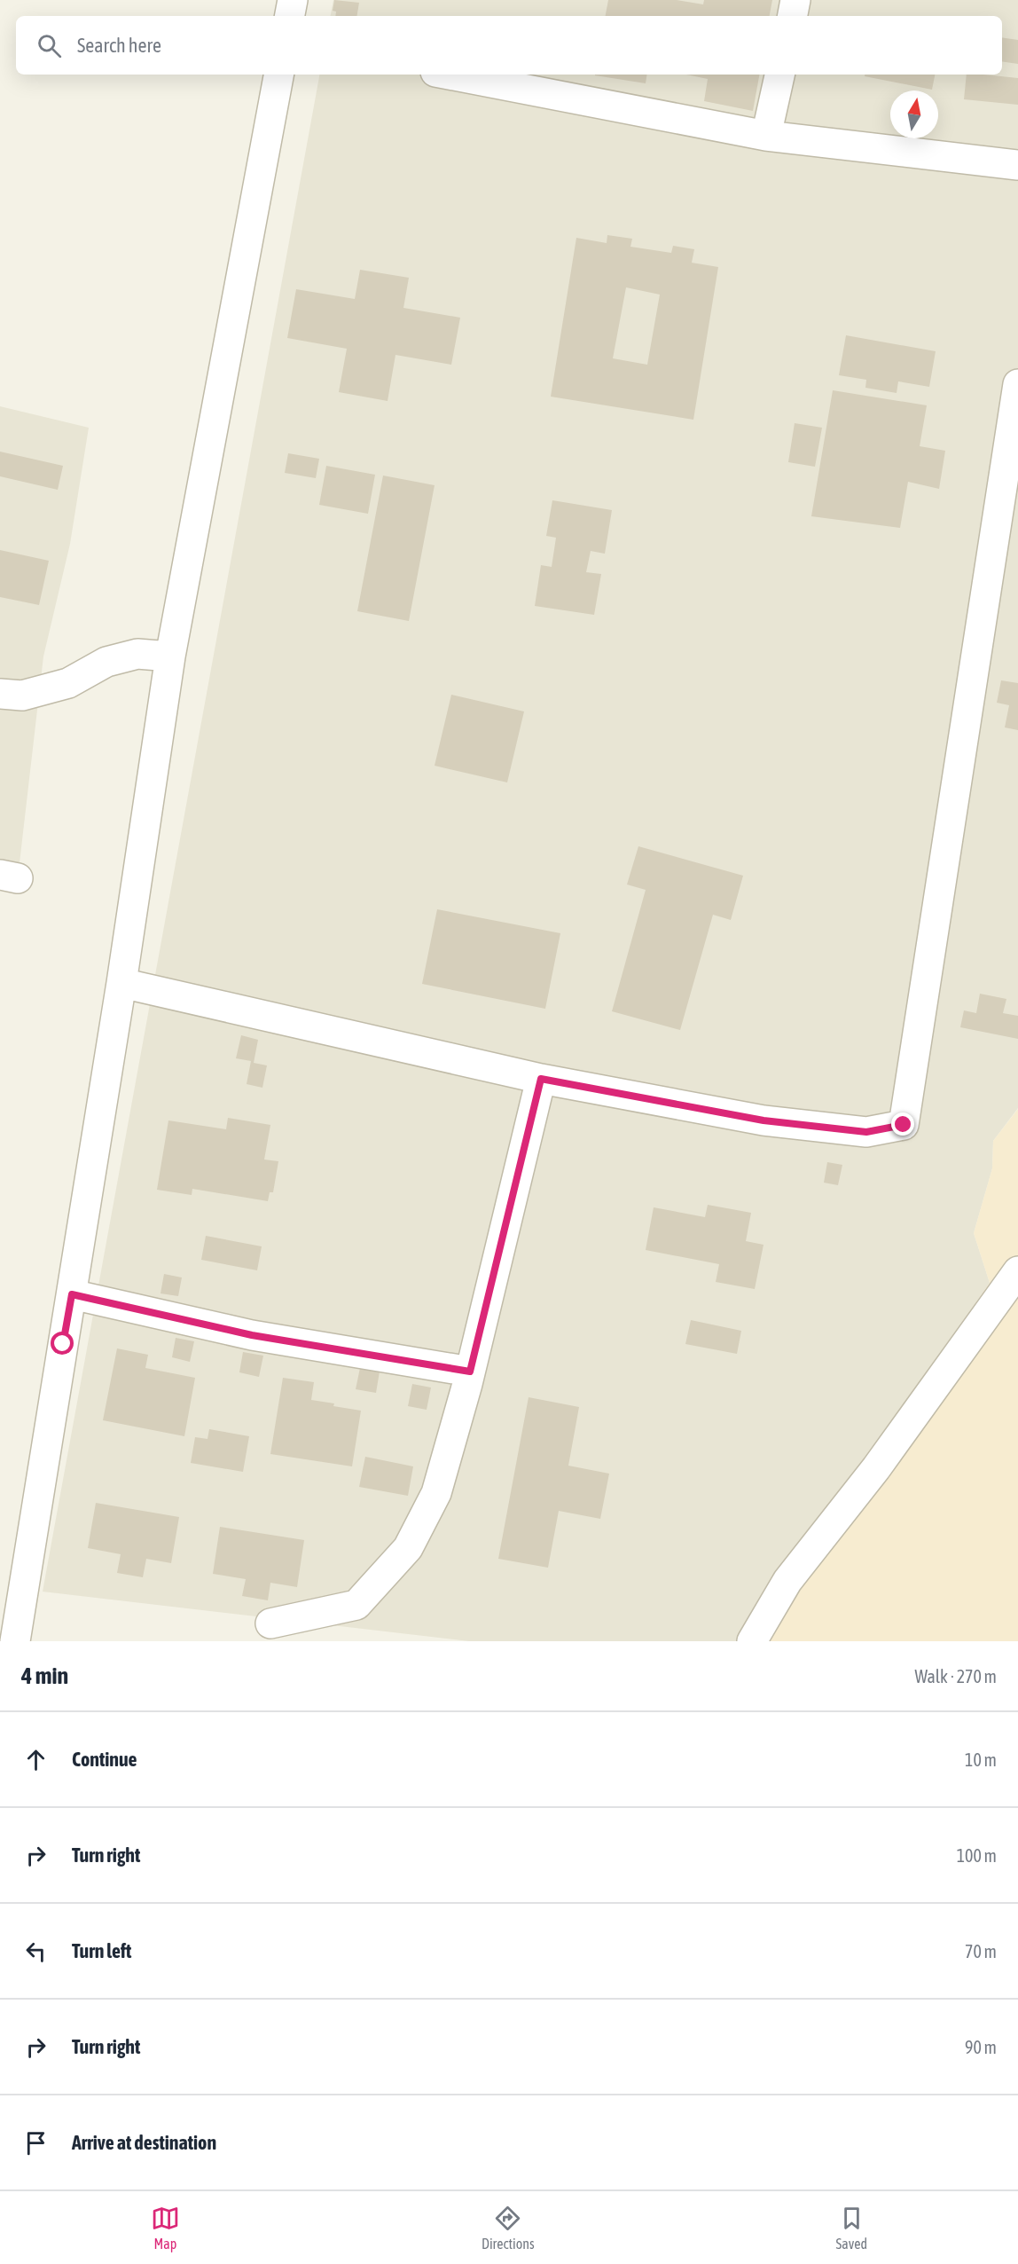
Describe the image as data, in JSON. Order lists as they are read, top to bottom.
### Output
{
  "north": "top",
  "page": {
    "search": "Search here",
    "heading": ["4 min", "Walk · 270 m"],
    "list": [
      ["Continue", "10 m"],
      ["Turn right", "100 m"],
      ["Turn left", "70 m"],
      ["Turn right", "90 m"],
      "Arrive at destination"
    ],
    "nav": ["Map", "Directions", "Saved"]
  }
}
